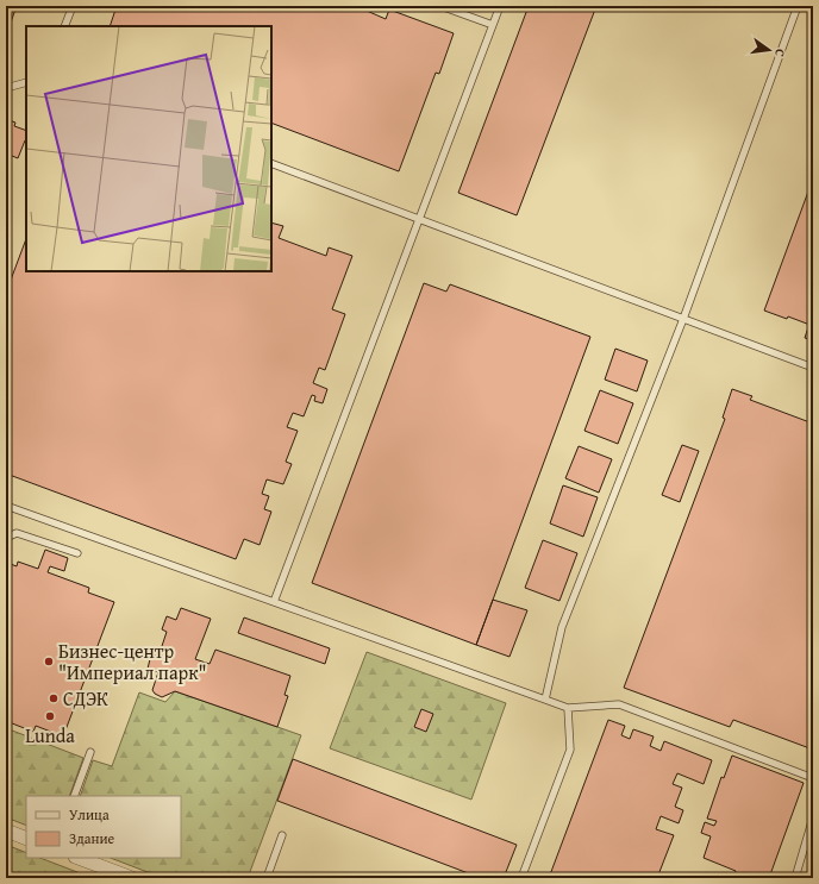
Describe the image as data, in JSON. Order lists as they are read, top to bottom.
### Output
{
  "places": ["Бизнес-центр \"Империал парк\"", "СДЭК", "Lunda"],
  "legend": ["Улица", "Здание"],
  "north": "right"
}
